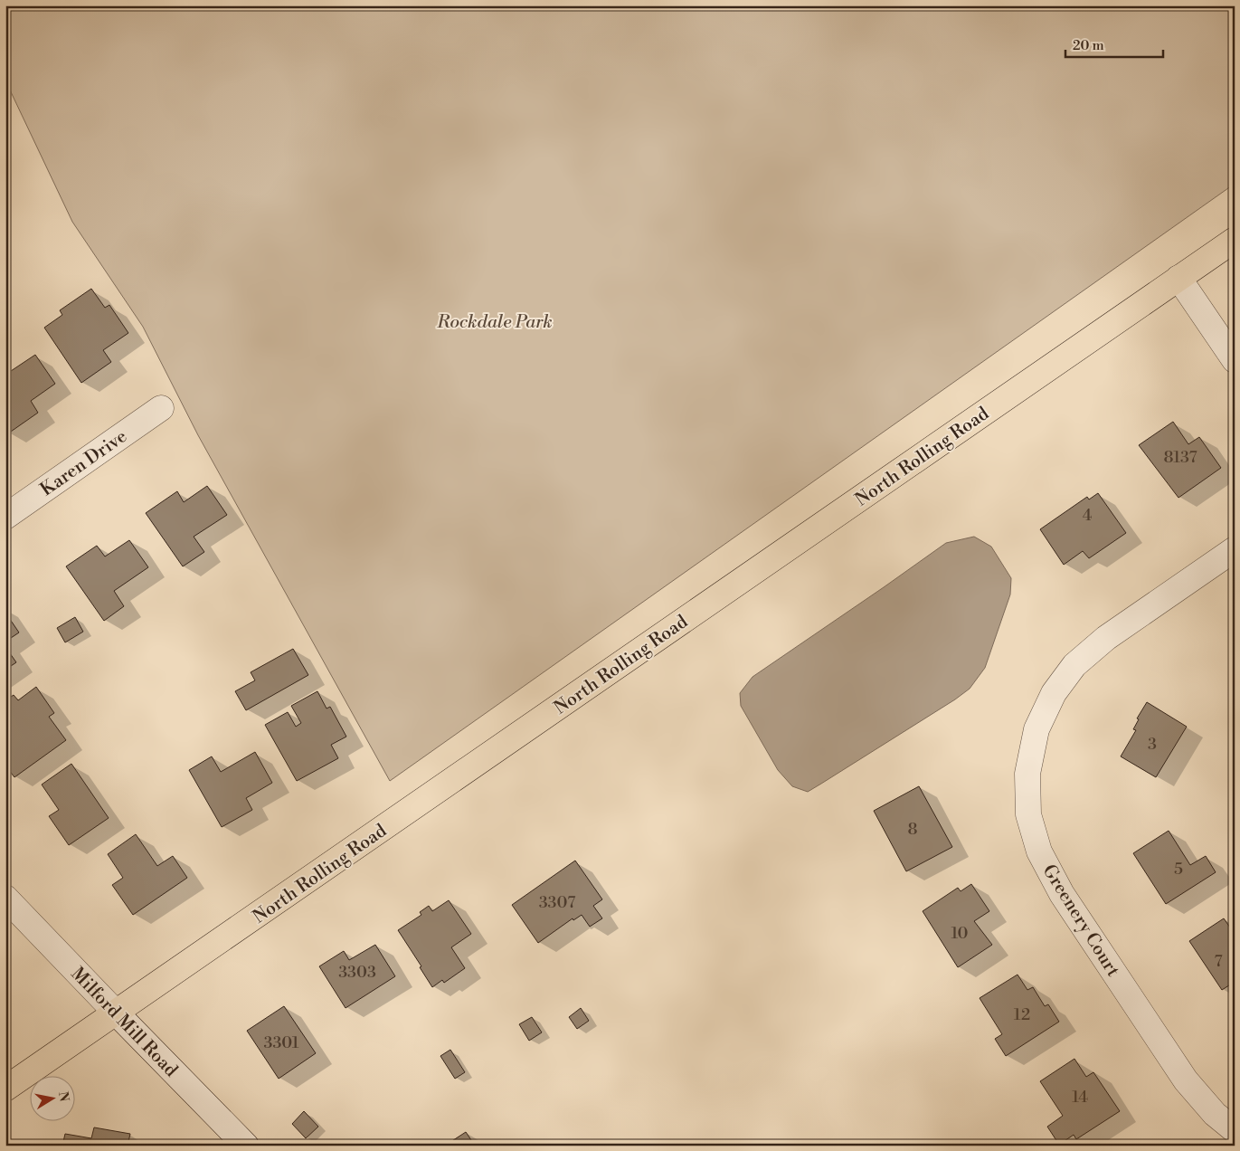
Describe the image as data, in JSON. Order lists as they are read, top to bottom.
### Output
{
  "streets": {
    "main road": ["North Rolling Road"],
    "street": ["Karen Drive", "Greenery Court", "Milford Mill Road"]
  },
  "crossings": [
    ["North Rolling Road", "Milford Mill Road"]
  ],
  "parks": ["Rockdale Park"],
  "house_numbers": [
    "8137",
    "4",
    "3",
    "8",
    "5",
    "3307",
    "10",
    "7",
    "3303",
    "12",
    "3301",
    "14"
  ],
  "scale_bar": "20 m",
  "north": "right"
}
